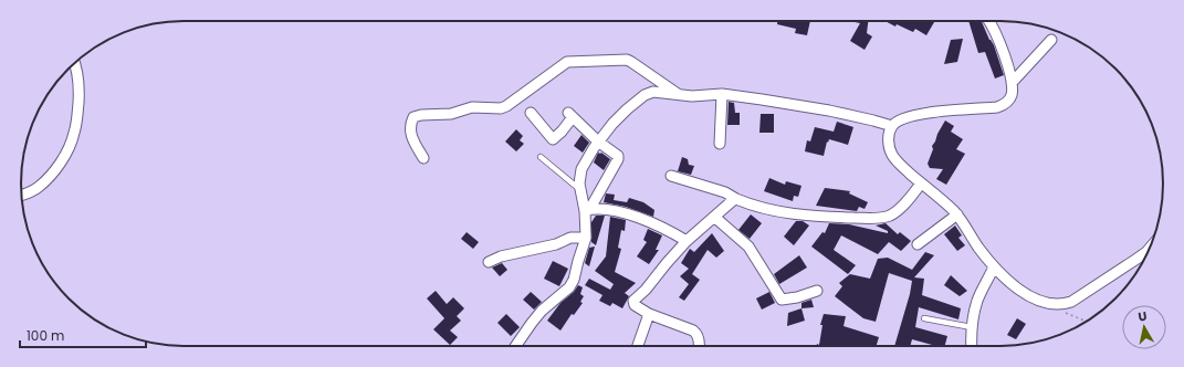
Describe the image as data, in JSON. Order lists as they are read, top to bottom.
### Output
{
  "scale_bar": "100 m",
  "north": "top"
}
